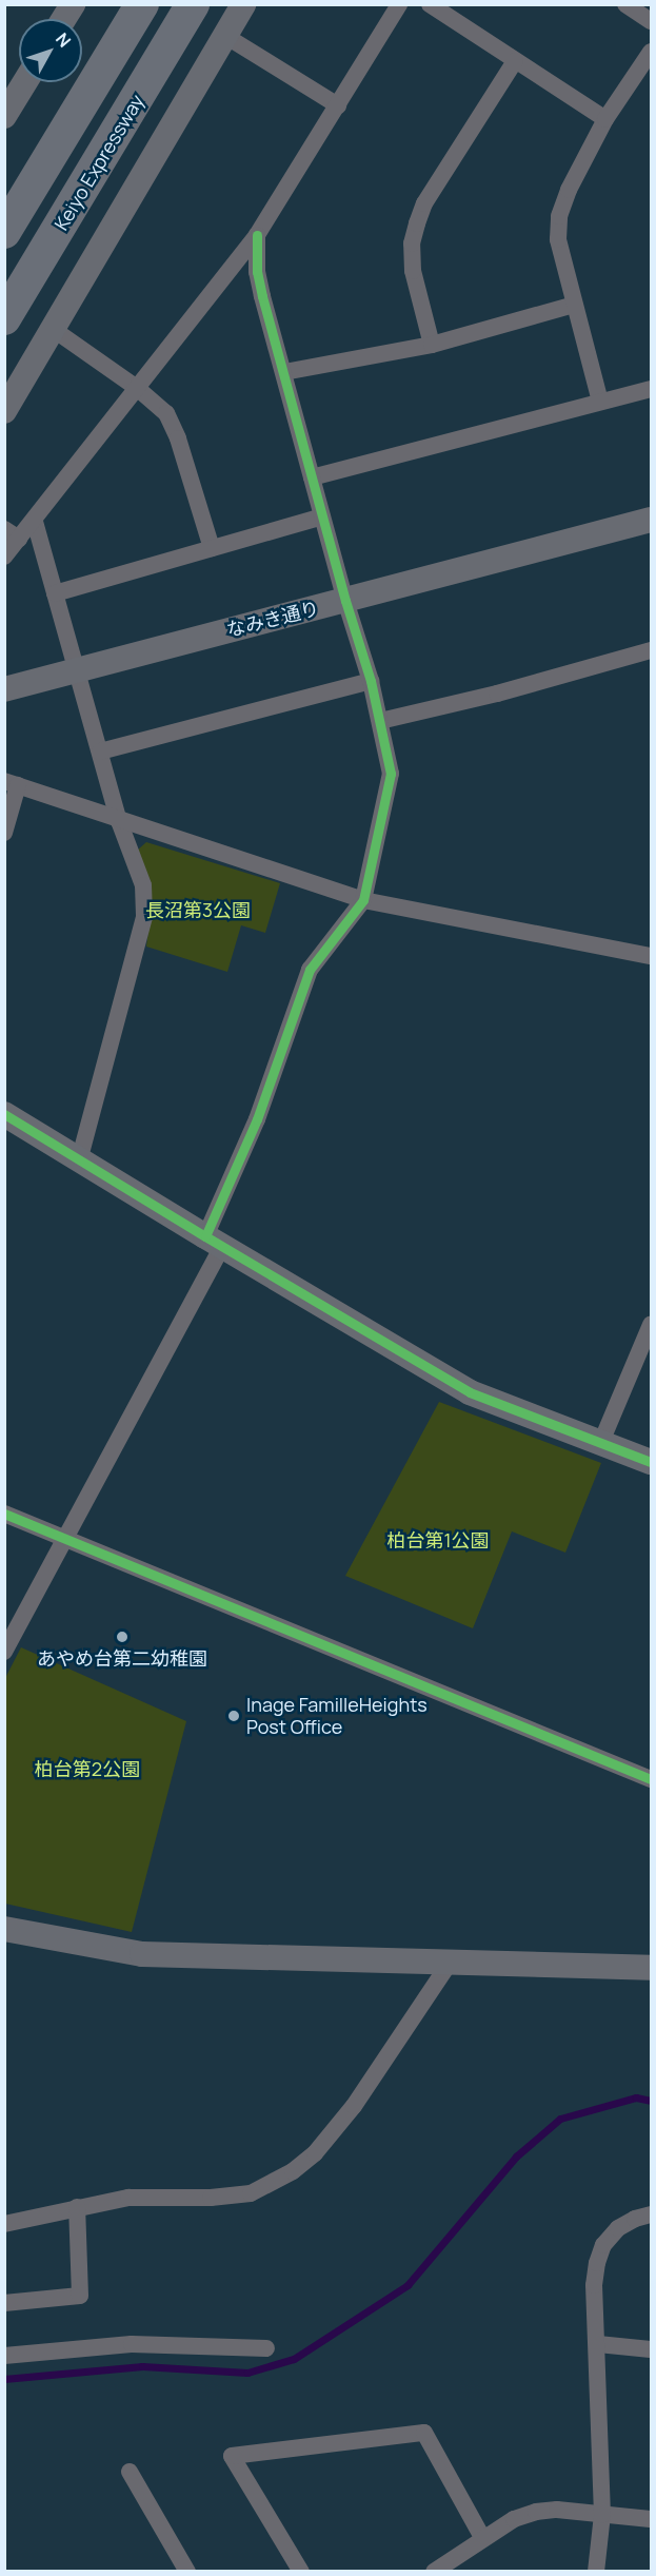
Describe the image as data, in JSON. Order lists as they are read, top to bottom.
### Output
{
  "streets": {
    "highway": ["Keiyo Expressway"],
    "street": ["なみき通り"]
  },
  "parks": ["長沼第3公園", "柏台第1公園", "柏台第2公園"],
  "places": ["あやめ台第二幼稚園", "Inage FamilleHeights Post Office"],
  "north": "top right"
}
